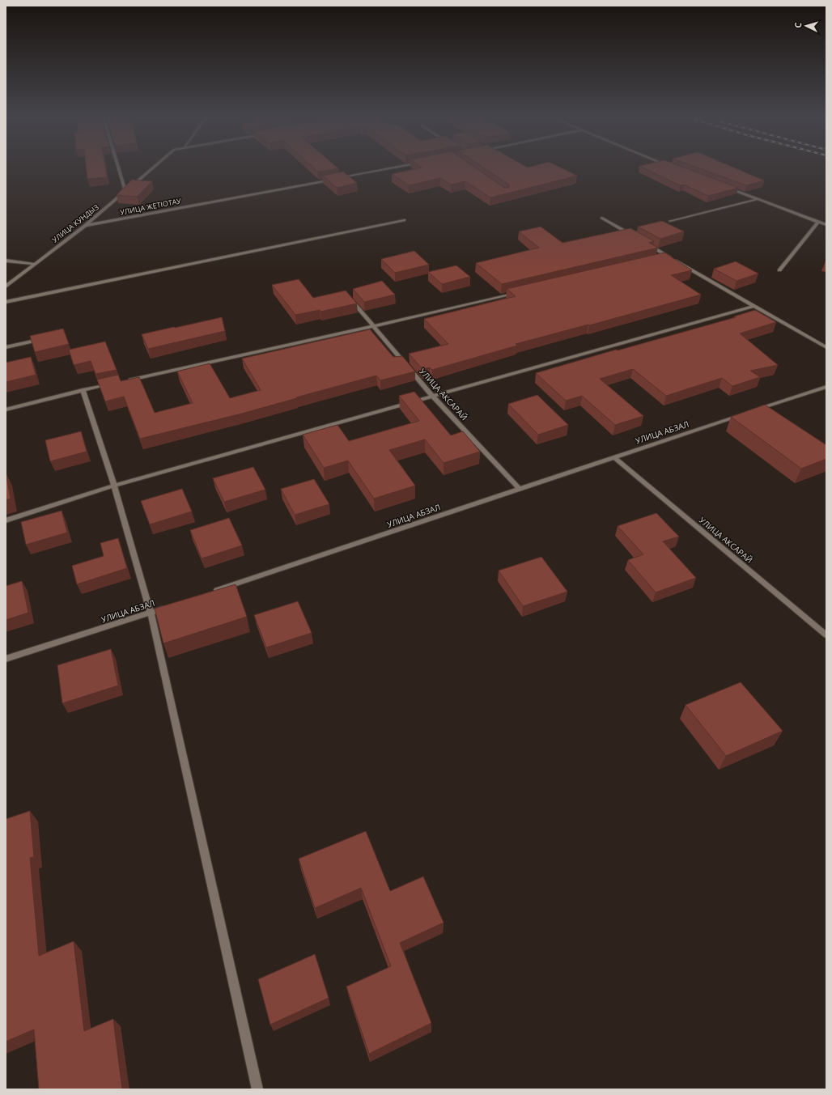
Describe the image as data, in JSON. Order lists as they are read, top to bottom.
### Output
{
  "streets": {
    "street": [
      "УЛИЦА ЖЕТІОТАУ",
      "УЛИЦА КУНДЫЗ",
      "УЛИЦА АКСАРАЙ",
      "УЛИЦА АБЗАЛ"
    ]
  },
  "crossings": [
    ["УЛИЦА ЖЕТІОТАУ", "УЛИЦА КУНДЫЗ"],
    ["УЛИЦА АКСАРАЙ", "УЛИЦА АБЗАЛ"]
  ],
  "north": "left"
}
